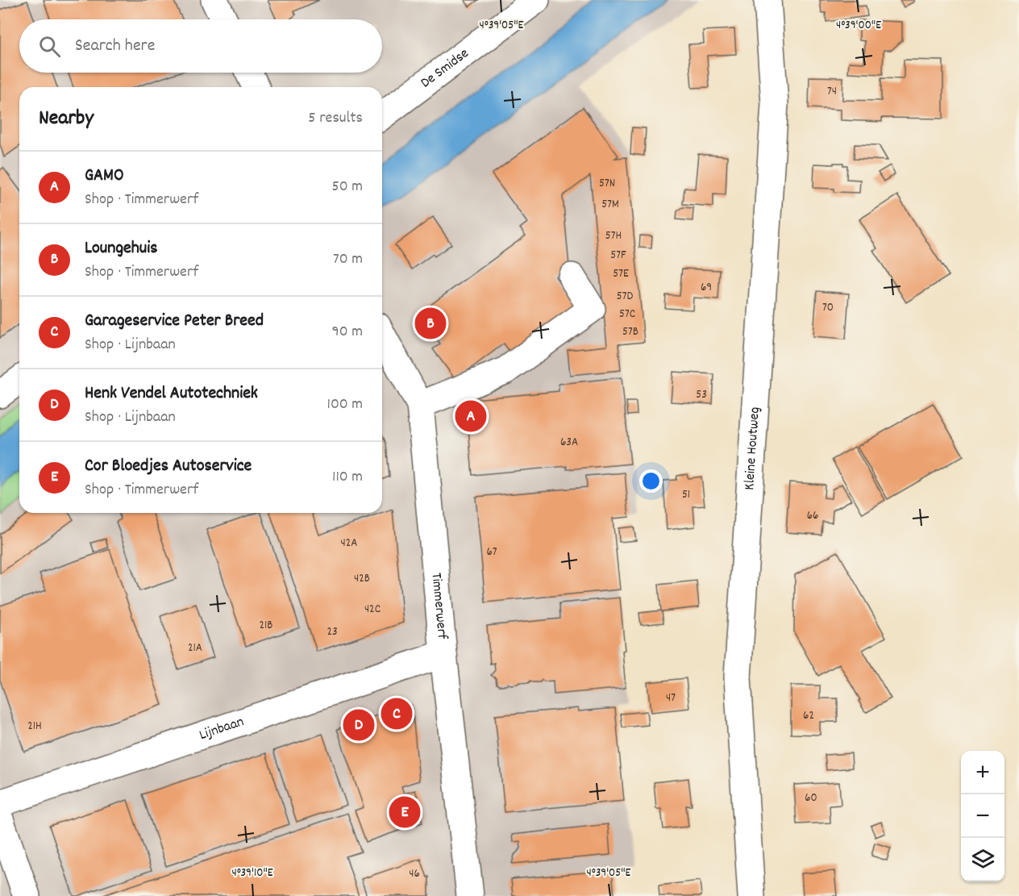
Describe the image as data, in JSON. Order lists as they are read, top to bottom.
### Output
{
  "streets": {
    "street": [
      "De Smidse",
      "Kleine Houtweg",
      "Timmerwerf",
      "Lijnbaan"
    ]
  },
  "crossings": [
    ["Timmerwerf", "Lijnbaan"]
  ],
  "house_numbers": [
    "74",
    "57N",
    "57M",
    "57H",
    "57F",
    "57E",
    "69",
    "57D",
    "70",
    "57C",
    "57B",
    "53",
    "63A",
    "51",
    "66",
    "42A",
    "67",
    "42B",
    "42C",
    "21B",
    "23",
    "21A",
    "47",
    "62",
    "21H",
    "60",
    "46"
  ],
  "page": {
    "search": "Search here",
    "heading": ["Nearby", "5 results"],
    "list": [
      {
        "mark": "A",
        "name": "GAMO",
        "note": "Shop · Timmerwerf",
        "value": "50 m"
      },
      {
        "mark": "B",
        "name": "Loungehuis",
        "note": "Shop · Timmerwerf",
        "value": "70 m"
      },
      {
        "mark": "C",
        "name": "Garageservice Peter Breed",
        "note": "Shop · Lijnbaan",
        "value": "90 m"
      },
      {
        "mark": "D",
        "name": "Henk Vendel Autotechniek",
        "note": "Shop · Lijnbaan",
        "value": "100 m"
      },
      {
        "mark": "E",
        "name": "Cor Bloedjes Autoservice",
        "note": "Shop · Timmerwerf",
        "value": "110 m"
      }
    ],
    "pins": [
      "B",
      "A",
      "C",
      "D",
      "E"
    ],
    "map_buttons": ["+", "−"]
  },
  "coordinates": ["4°39'05\"E", "4°39'00\"E", "4°39'10\"E"]
}
